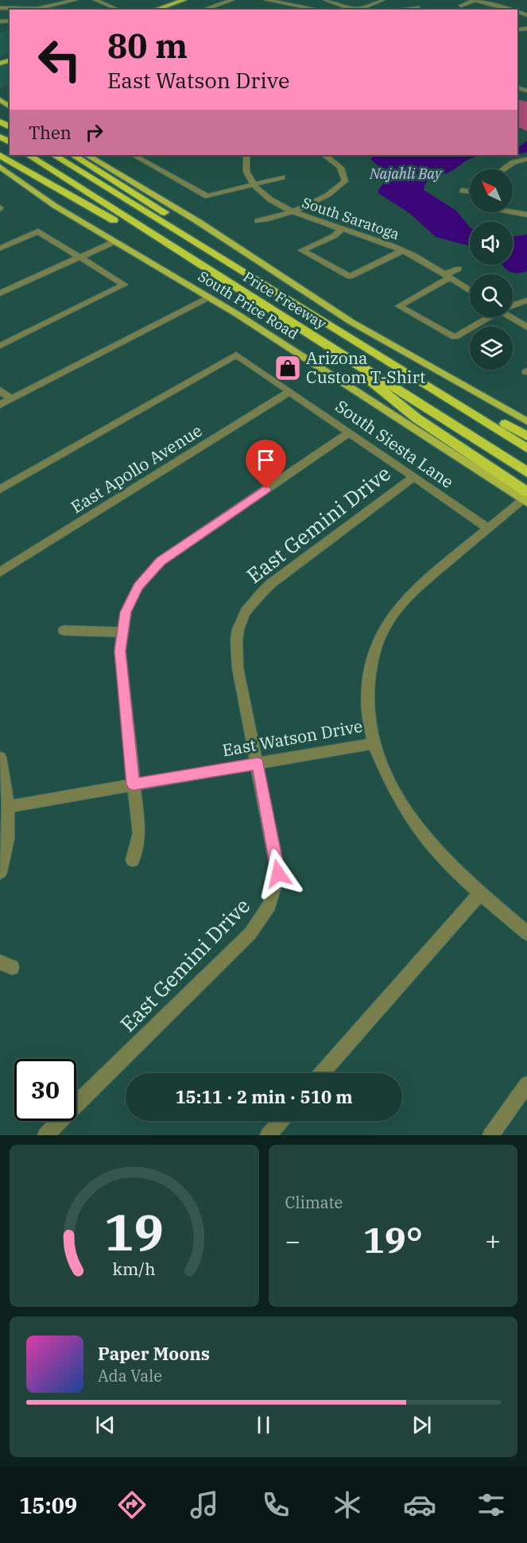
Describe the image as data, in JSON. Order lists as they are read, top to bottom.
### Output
{
  "streets": {
    "highway": ["Price Freeway"],
    "main road": ["South Price Road"],
    "street": [
      "South Saratoga",
      "South Siesta Lane",
      "East Apollo Avenue",
      "East Gemini Drive",
      "East Watson Drive"
    ]
  },
  "crossings": [
    ["South Price Road", "East Watson Drive"],
    ["South Siesta Lane", "East Apollo Avenue"],
    ["South Siesta Lane", "East Gemini Drive"],
    ["South Siesta Lane", "East Watson Drive"],
    ["East Gemini Drive", "East Watson Drive"]
  ],
  "water": ["Najahli Bay"],
  "places": {
    "shop": ["Arizona Custom T-Shirt"]
  },
  "north": "top left",
  "page": {
    "turn": ["80 m", "East Watson Drive"],
    "then": "Then",
    "limit": "30",
    "trip": "15:11 · 2 min · 510 m",
    "tile": "Climate",
    "heat": ["−", "19°", "+"],
    "song": ["Paper Moons", "Ada Vale"],
    "tabs": "15:09",
    "gauge": ["19", "km/h"]
  }
}
